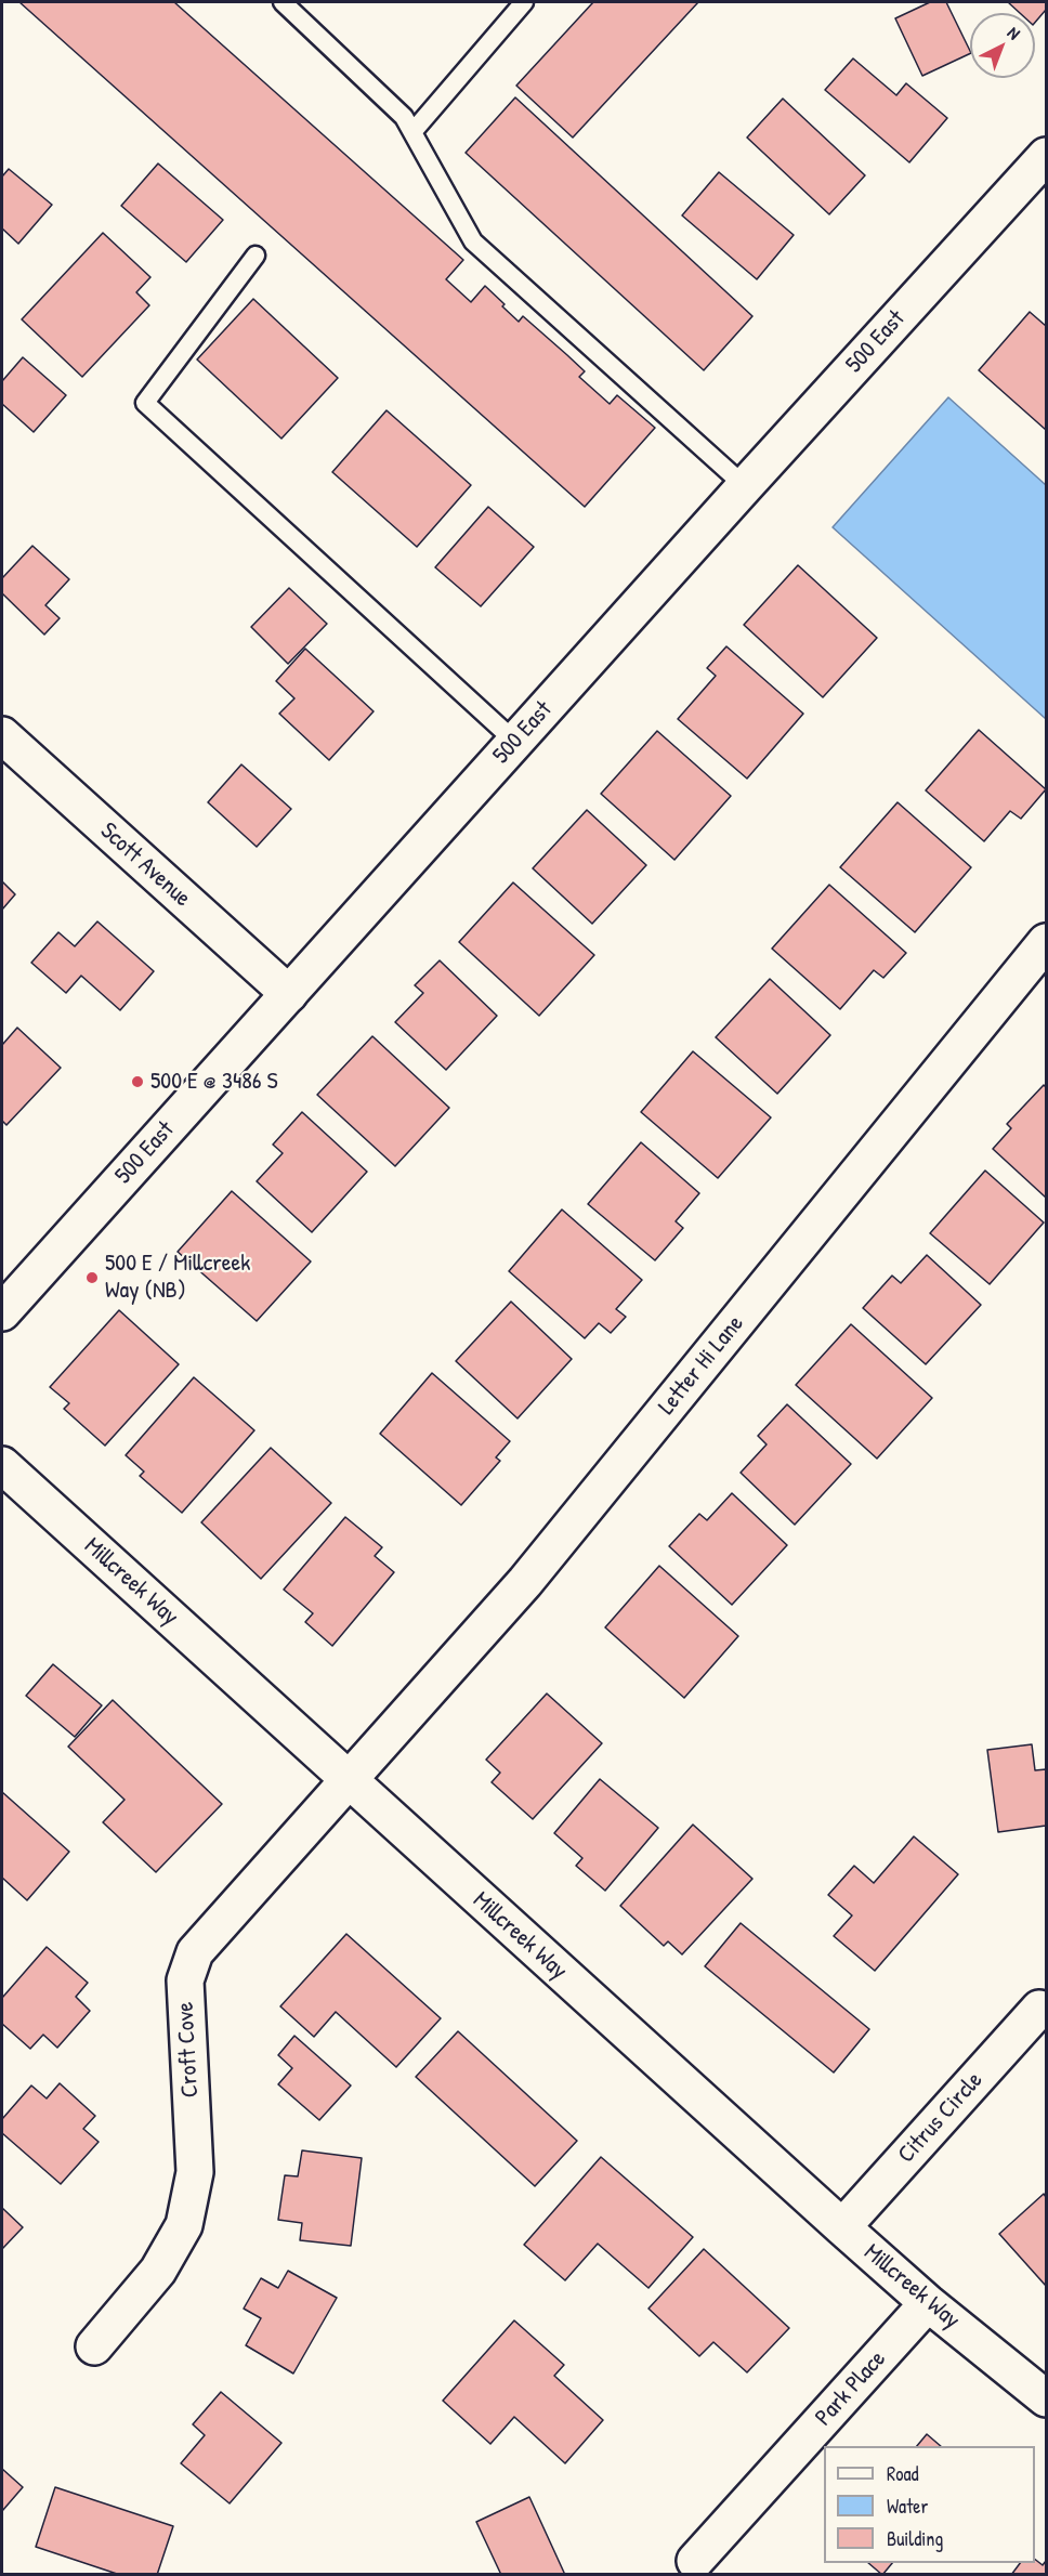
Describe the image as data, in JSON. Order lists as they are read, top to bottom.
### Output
{
  "streets": {
    "street": [
      "500 East",
      "Scott Avenue",
      "Letter Hi Lane",
      "Millcreek Way",
      "Croft Cove",
      "Citrus Circle",
      "Park Place"
    ]
  },
  "crossings": [
    ["500 East", "Scott Avenue"],
    ["Letter Hi Lane", "Millcreek Way"],
    ["Letter Hi Lane", "Croft Cove"],
    ["Millcreek Way", "Croft Cove"],
    ["Millcreek Way", "Citrus Circle"],
    ["Millcreek Way", "Park Place"]
  ],
  "places": ["500 E @ 3486 S", "500 E / Millcreek Way (NB)"],
  "legend": ["Road", "Water", "Building"],
  "north": "top right"
}
